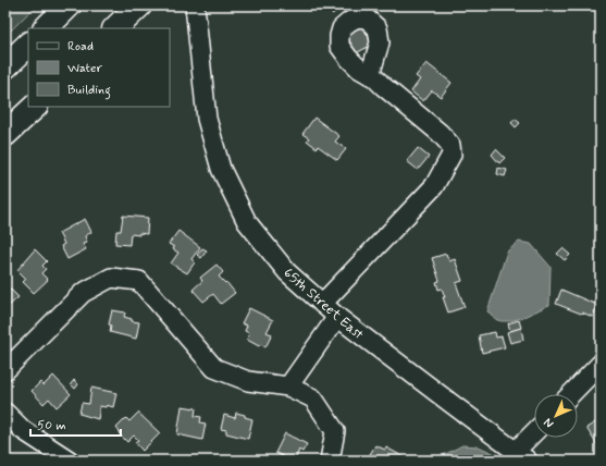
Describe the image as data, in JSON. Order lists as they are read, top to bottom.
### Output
{
  "streets": {
    "street": ["65th Street East"]
  },
  "legend": ["Road", "Water", "Building"],
  "scale_bar": "50 m",
  "north": "bottom left"
}
